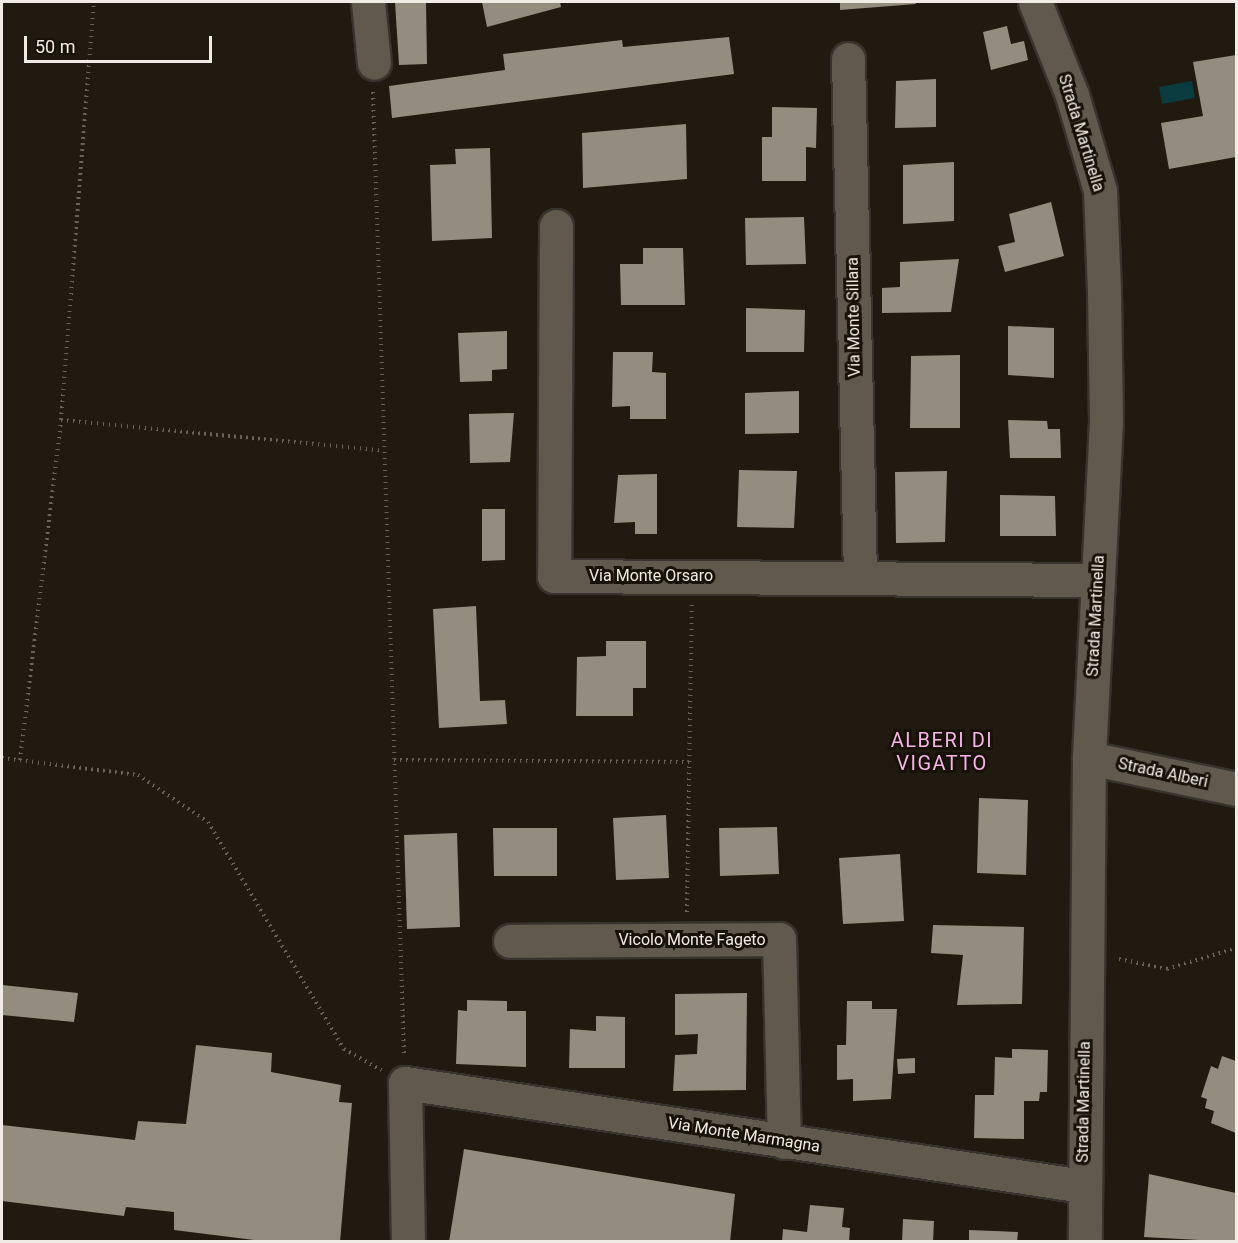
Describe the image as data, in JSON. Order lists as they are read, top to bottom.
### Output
{
  "streets": {
    "street": [
      "Strada Martinella",
      "Via Monte Sillara",
      "Via Monte Orsaro",
      "Strada Alberi",
      "Vicolo Monte Fageto",
      "Via Monte Marmagna"
    ]
  },
  "crossings": [
    ["Strada Martinella", "Via Monte Orsaro"],
    ["Strada Martinella", "Strada Alberi"],
    ["Strada Martinella", "Via Monte Marmagna"],
    ["Via Monte Sillara", "Via Monte Orsaro"],
    ["Vicolo Monte Fageto", "Via Monte Marmagna"]
  ],
  "districts": ["ALBERI DI VIGATTO"],
  "scale_bar": "50 m"
}
